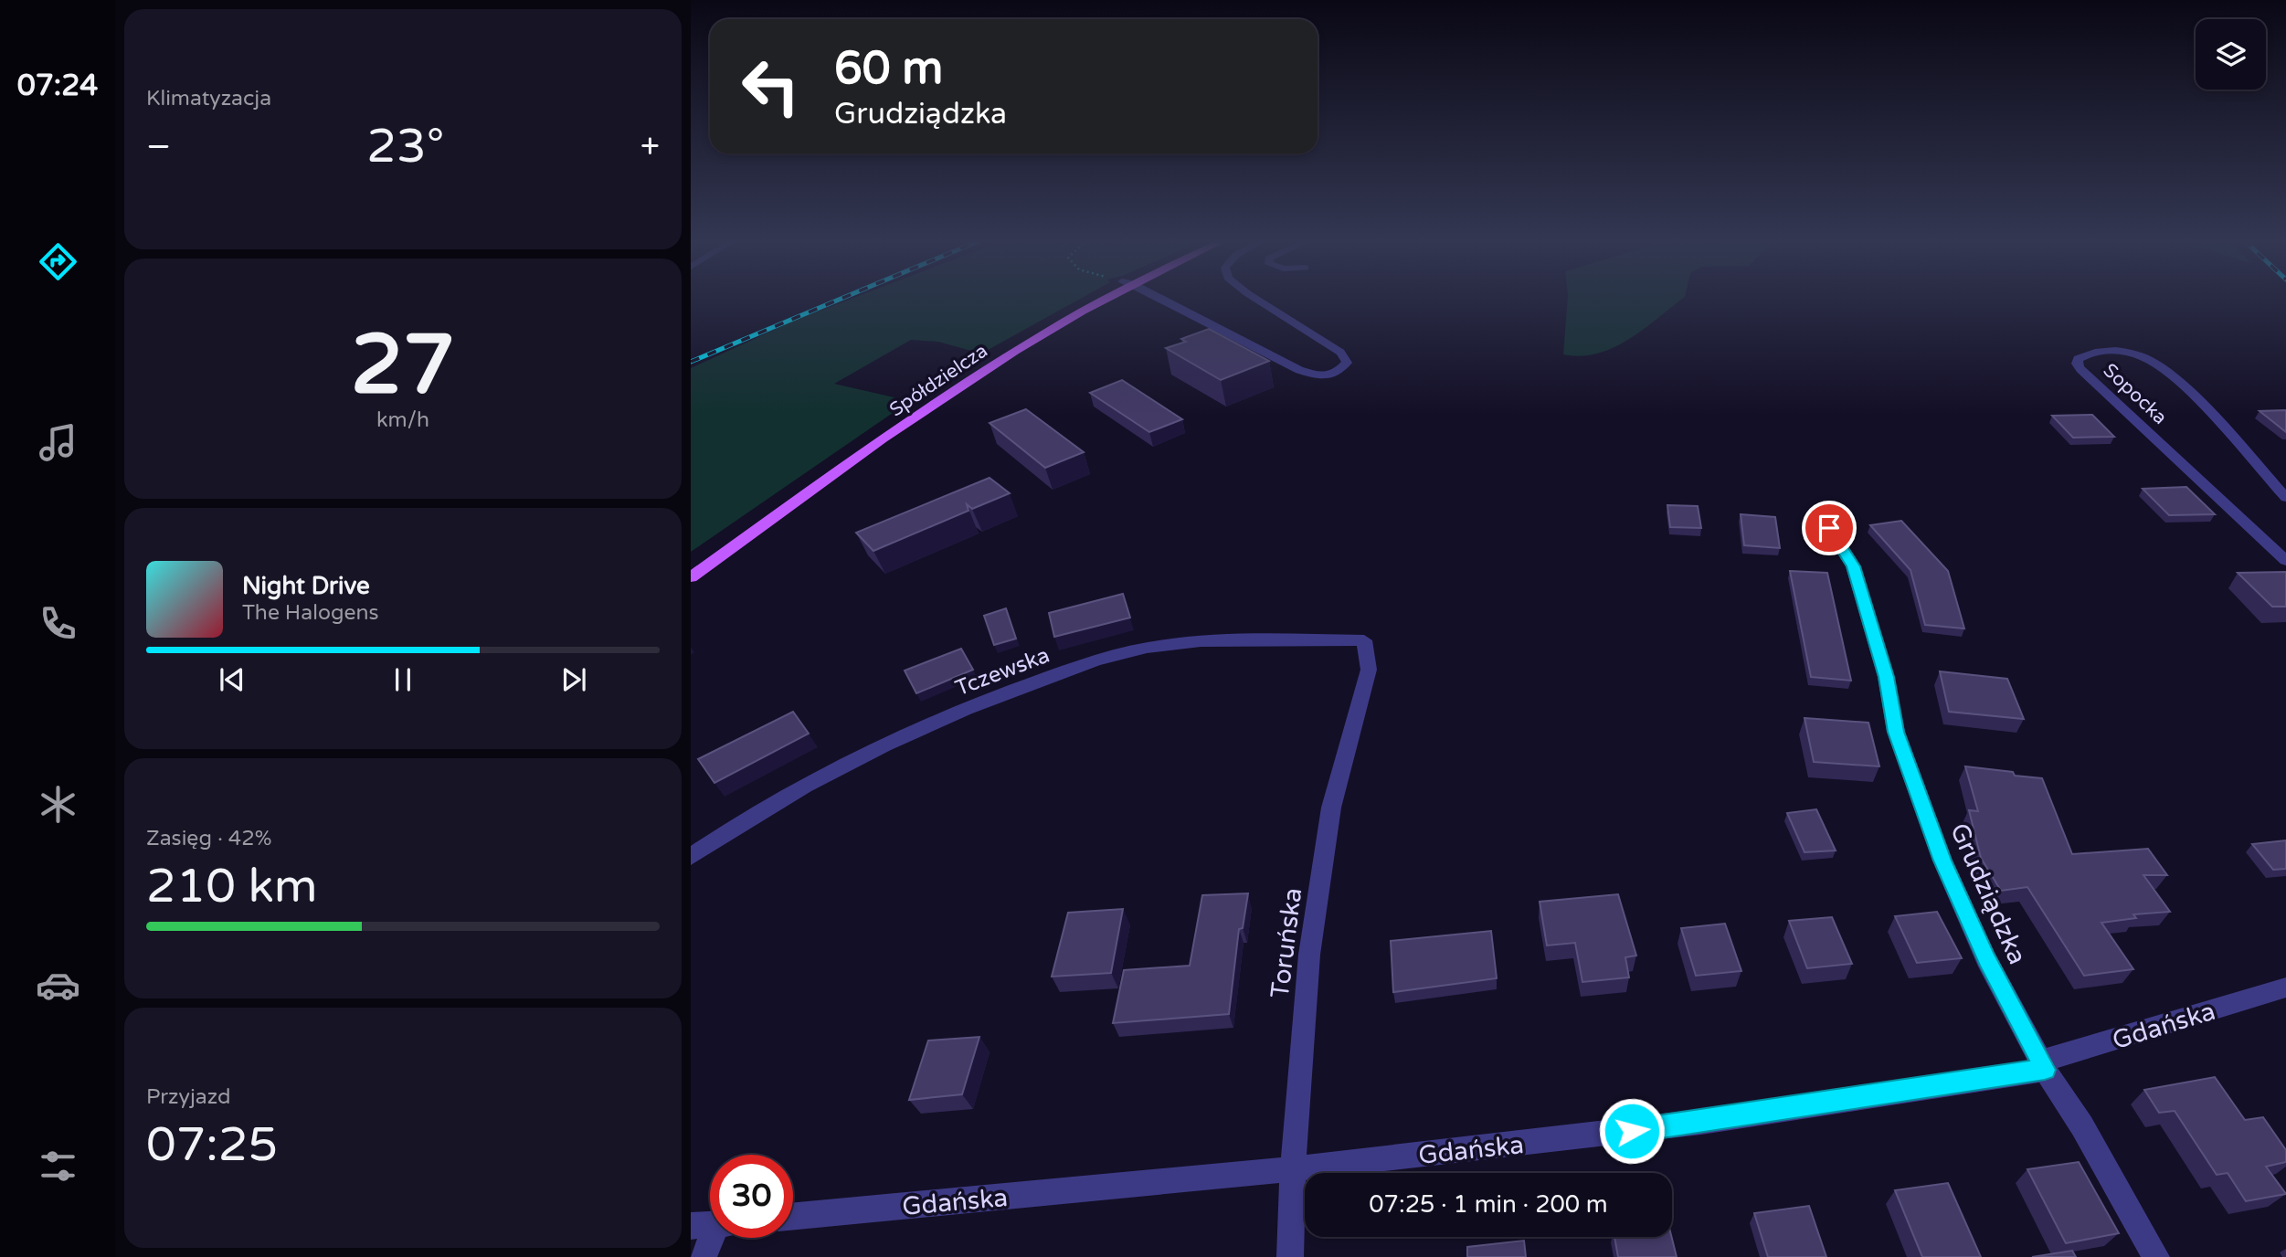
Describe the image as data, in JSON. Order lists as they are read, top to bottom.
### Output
{
  "streets": {
    "main road": ["Spółdzielcza"],
    "street": [
      "Sopocka",
      "Tczewska",
      "Grudziądzka",
      "Toruńska",
      "Gdańska"
    ]
  },
  "crossings": [
    ["Tczewska", "Toruńska"],
    ["Grudziądzka", "Gdańska"],
    ["Toruńska", "Gdańska"]
  ],
  "page": {
    "tabs": "07:24",
    "tile": [
      "Klimatyzacja",
      ["27", "km/h"],
      ["Zasięg · 42%", "210 km"],
      ["Przyjazd", "07:25"]
    ],
    "turn": ["60 m", "Grudziądzka"],
    "heat": ["−", "23°", "+"],
    "song": ["Night Drive", "The Halogens"],
    "limit": "30",
    "trip": "07:25 · 1 min · 200 m"
  }
}
